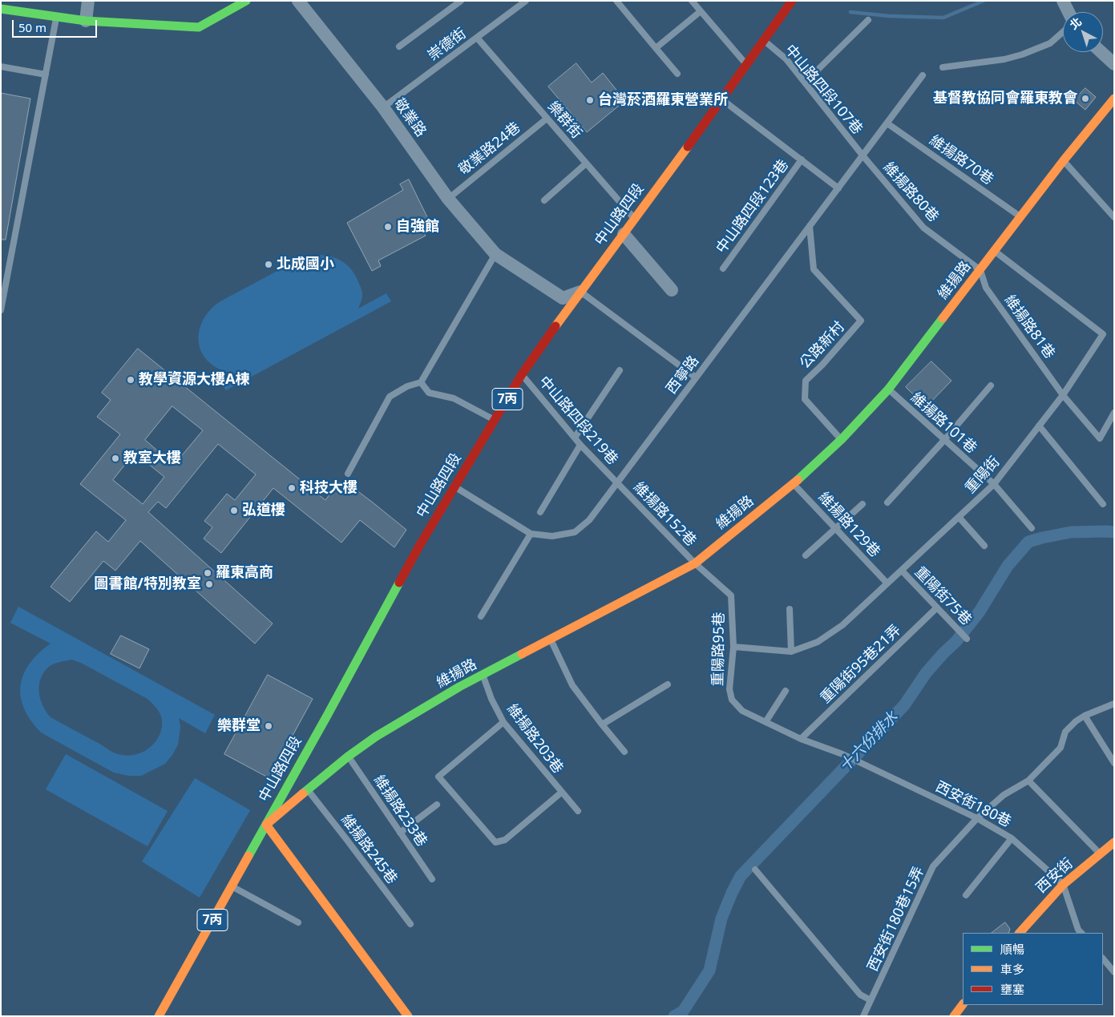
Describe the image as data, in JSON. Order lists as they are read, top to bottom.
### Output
{
  "streets": {
    "street": [
      "敬業路",
      "中山路四段",
      "維揚路",
      "7丙",
      "西安街"
    ],
    "lane": [
      "崇德街",
      "中山路四段107巷",
      "樂群街",
      "敬業路24巷",
      "維揚路70巷",
      "維揚路80巷",
      "中山路四段123巷",
      "維揚路81巷",
      "公路新村",
      "西寧路",
      "中山路四段219巷",
      "維揚路101巷",
      "重陽街",
      "維揚路152巷",
      "維揚路129巷",
      "重陽街75巷",
      "重陽路95巷",
      "重陽街95巷21弄",
      "維揚路203巷",
      "西安街180巷",
      "維揚路233巷",
      "維揚路245巷",
      "西安街180巷15弄"
    ]
  },
  "crossings": [
    ["崇德街", "敬業路"],
    ["崇德街", "樂群街"],
    ["中山路四段107巷", "維揚路80巷"],
    ["中山路四段107巷", "中山路四段"],
    ["中山路四段107巷", "西寧路"],
    ["敬業路", "敬業路24巷"],
    ["敬業路", "中山路四段"],
    ["樂群街", "敬業路24巷"],
    ["樂群街", "中山路四段"],
    ["維揚路70巷", "維揚路"],
    ["維揚路70巷", "西寧路"],
    ["維揚路80巷", "維揚路"],
    ["維揚路80巷", "維揚路81巷"],
    ["維揚路80巷", "西寧路"],
    ["中山路四段123巷", "中山路四段"],
    ["中山路四段123巷", "西寧路"],
    ["中山路四段", "維揚路"],
    ["中山路四段", "西寧路"],
    ["中山路四段", "中山路四段219巷"],
    ["維揚路", "維揚路81巷"],
    ["維揚路", "公路新村"],
    ["維揚路", "維揚路101巷"],
    ["維揚路", "重陽街"],
    ["維揚路", "維揚路152巷"],
    ["維揚路", "維揚路129巷"],
    ["維揚路", "重陽路95巷"],
    ["維揚路", "維揚路203巷"],
    ["維揚路", "維揚路233巷"],
    ["維揚路", "維揚路245巷"],
    ["維揚路81巷", "重陽街"],
    ["公路新村", "西寧路"],
    ["西寧路", "中山路四段219巷"],
    ["西寧路", "維揚路152巷"],
    ["中山路四段219巷", "維揚路152巷"],
    ["維揚路101巷", "重陽街"],
    ["重陽街", "維揚路129巷"],
    ["重陽街", "重陽街75巷"],
    ["重陽街", "重陽路95巷"],
    ["維揚路152巷", "重陽路95巷"],
    ["重陽街75巷", "重陽街95巷21弄"],
    ["重陽路95巷", "重陽街95巷21弄"],
    ["重陽路95巷", "西安街180巷"],
    ["西安街180巷", "西安街"],
    ["西安街180巷", "西安街180巷15弄"]
  ],
  "water": ["十六份排水"],
  "places": [
    "基督教協同會羅東教會",
    "台灣菸酒羅東營業所",
    "自強館",
    "北成國小",
    "教學資源大樓A棟",
    "教室大樓",
    "科技大樓",
    "弘道樓",
    "羅東高商",
    "圖書館/特別教室",
    "樂群堂"
  ],
  "legend": ["順暢", "車多", "壅塞"],
  "scale_bar": "50 m",
  "north": "top left"
}
